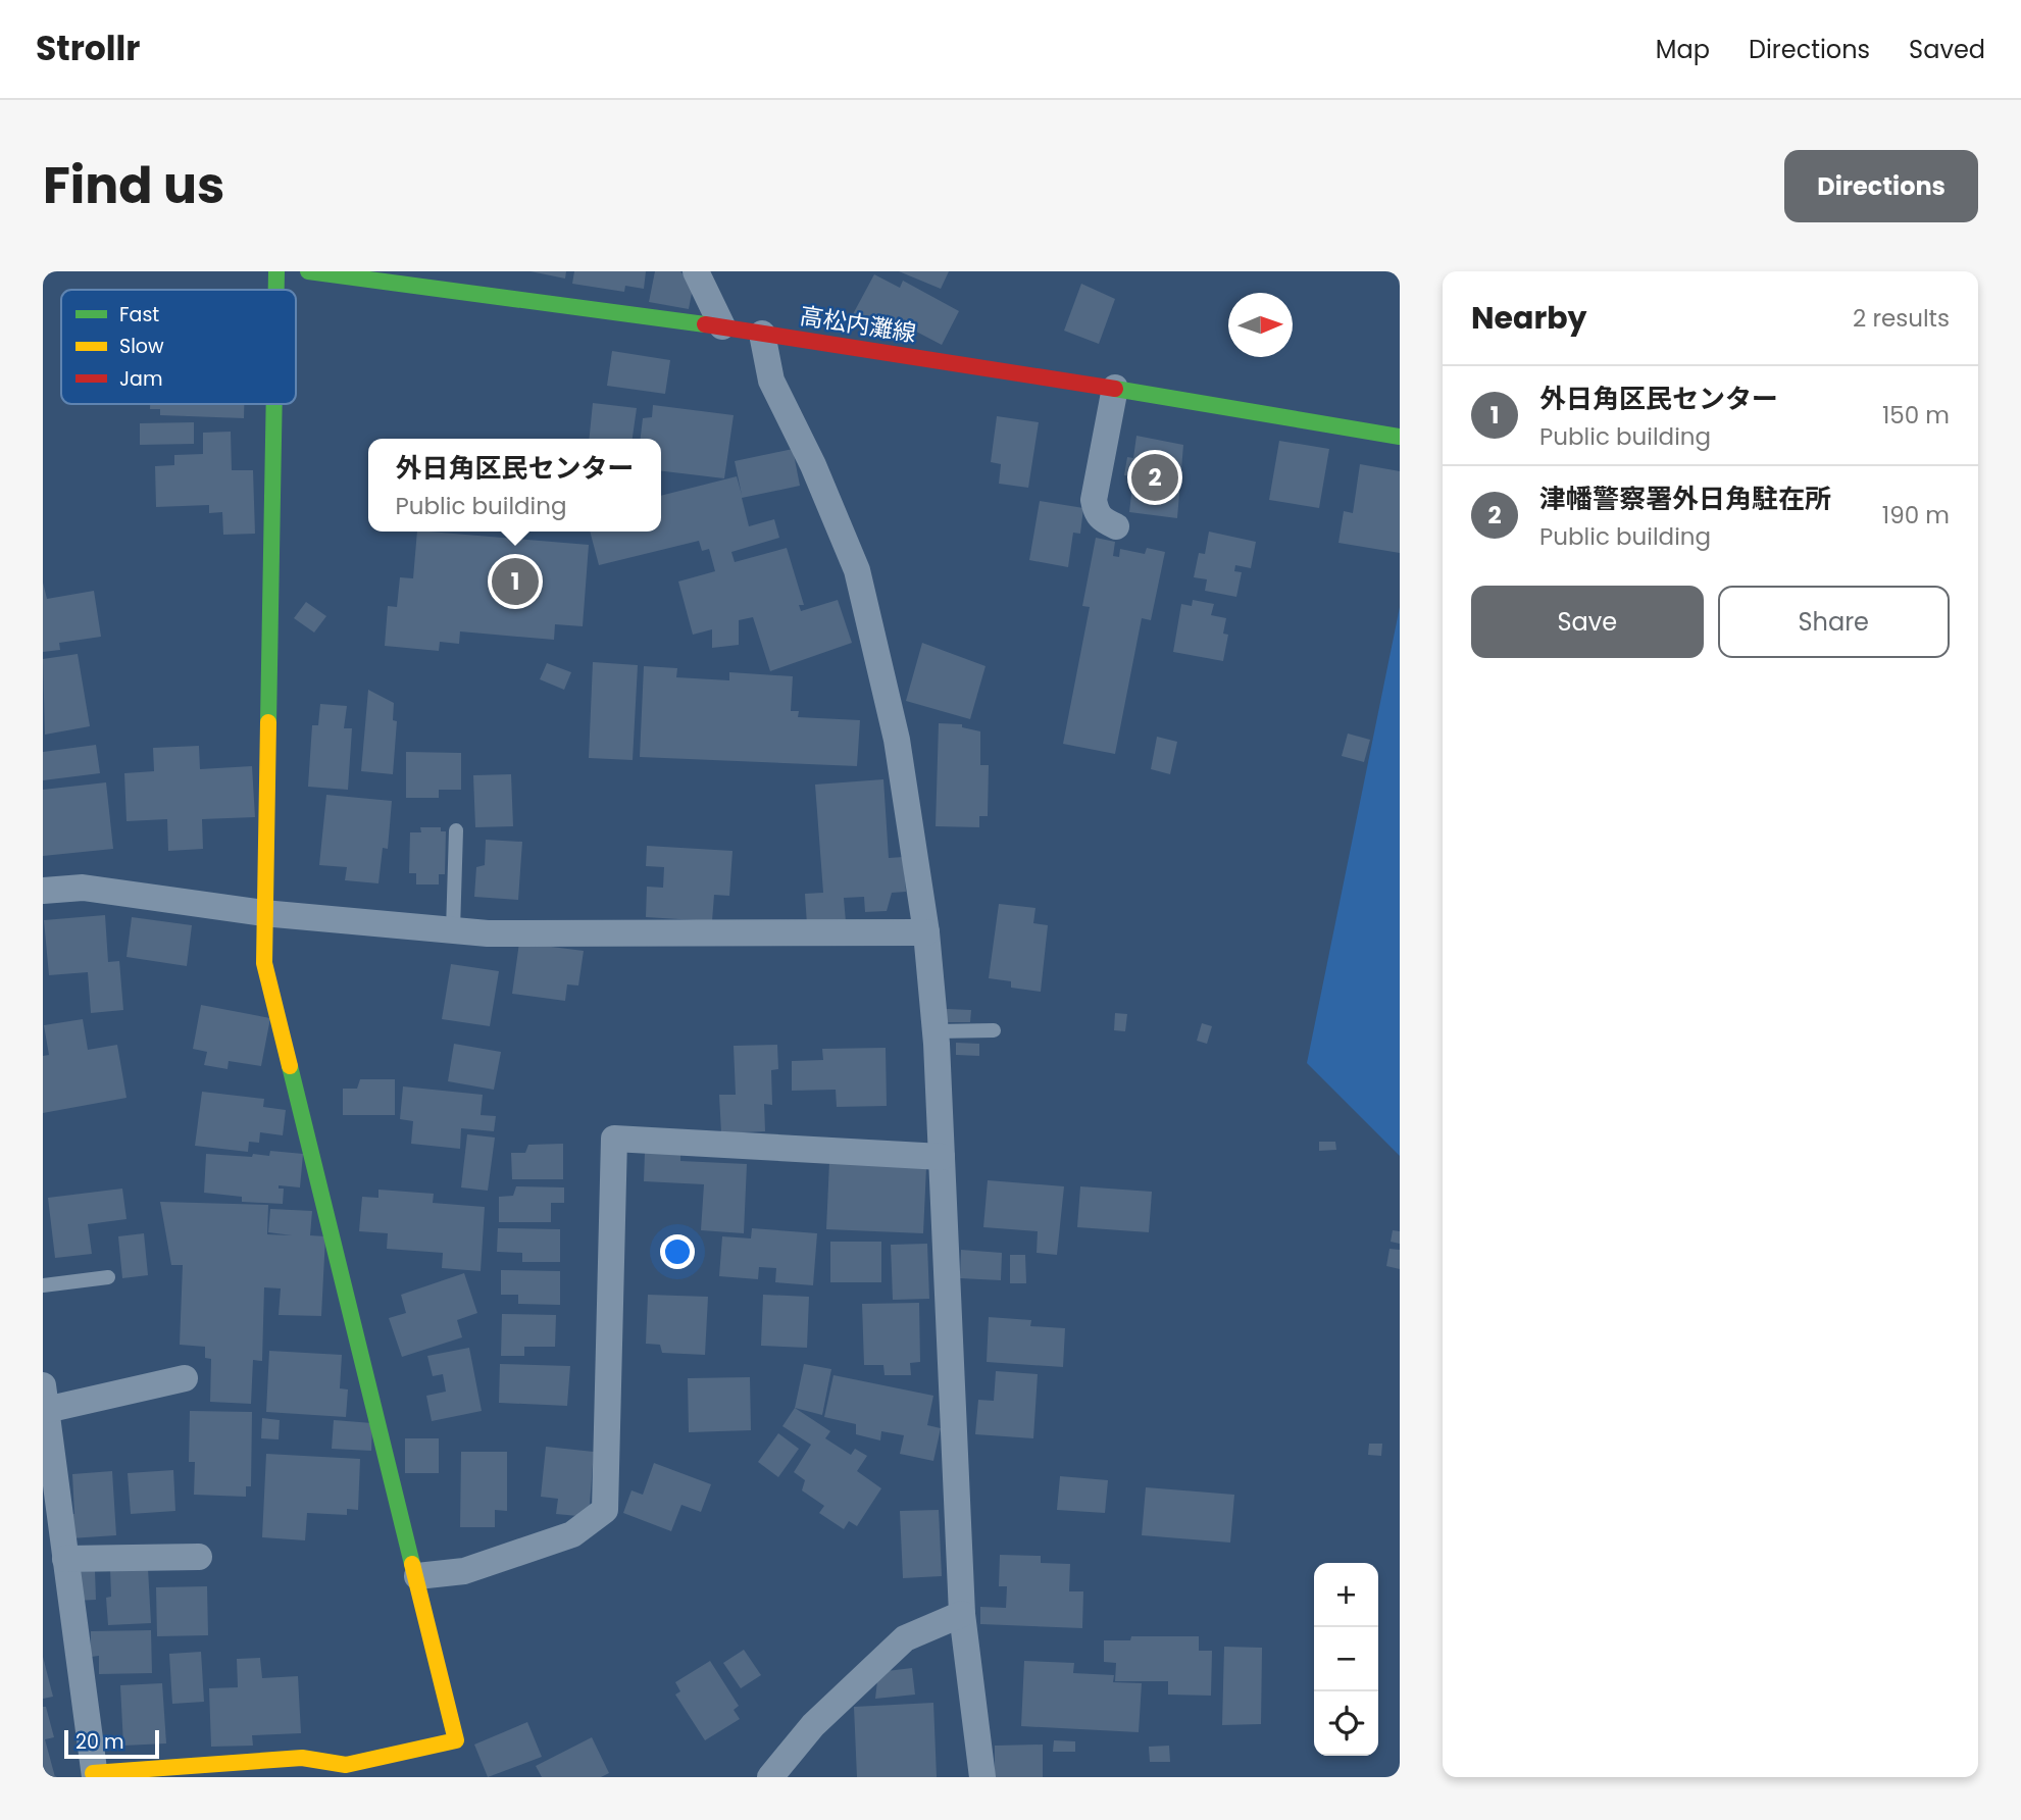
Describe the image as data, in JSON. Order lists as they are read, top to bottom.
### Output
{
  "streets": {
    "street": ["高松内灘線"]
  },
  "legend": ["Fast", "Slow", "Jam"],
  "scale_bar": "20 m",
  "north": "right",
  "page": {
    "header": "Strollr",
    "nav": ["Map", "Directions", "Saved"],
    "title": "Find us",
    "buttons": [
      "Directions",
      ["Save", "Share"]
    ],
    "heading": ["Nearby", "2 results"],
    "list": [
      {
        "mark": "1",
        "name": "外日角区民センター",
        "note": "Public building",
        "value": "150 m"
      },
      {
        "mark": "2",
        "name": "津幡警察署外日角駐在所",
        "note": "Public building",
        "value": "190 m"
      }
    ],
    "popup": ["外日角区民センター", "Public building"],
    "pins": ["2", "1"],
    "map_buttons": ["+", "−"],
    "scale": "20 m"
  }
}
